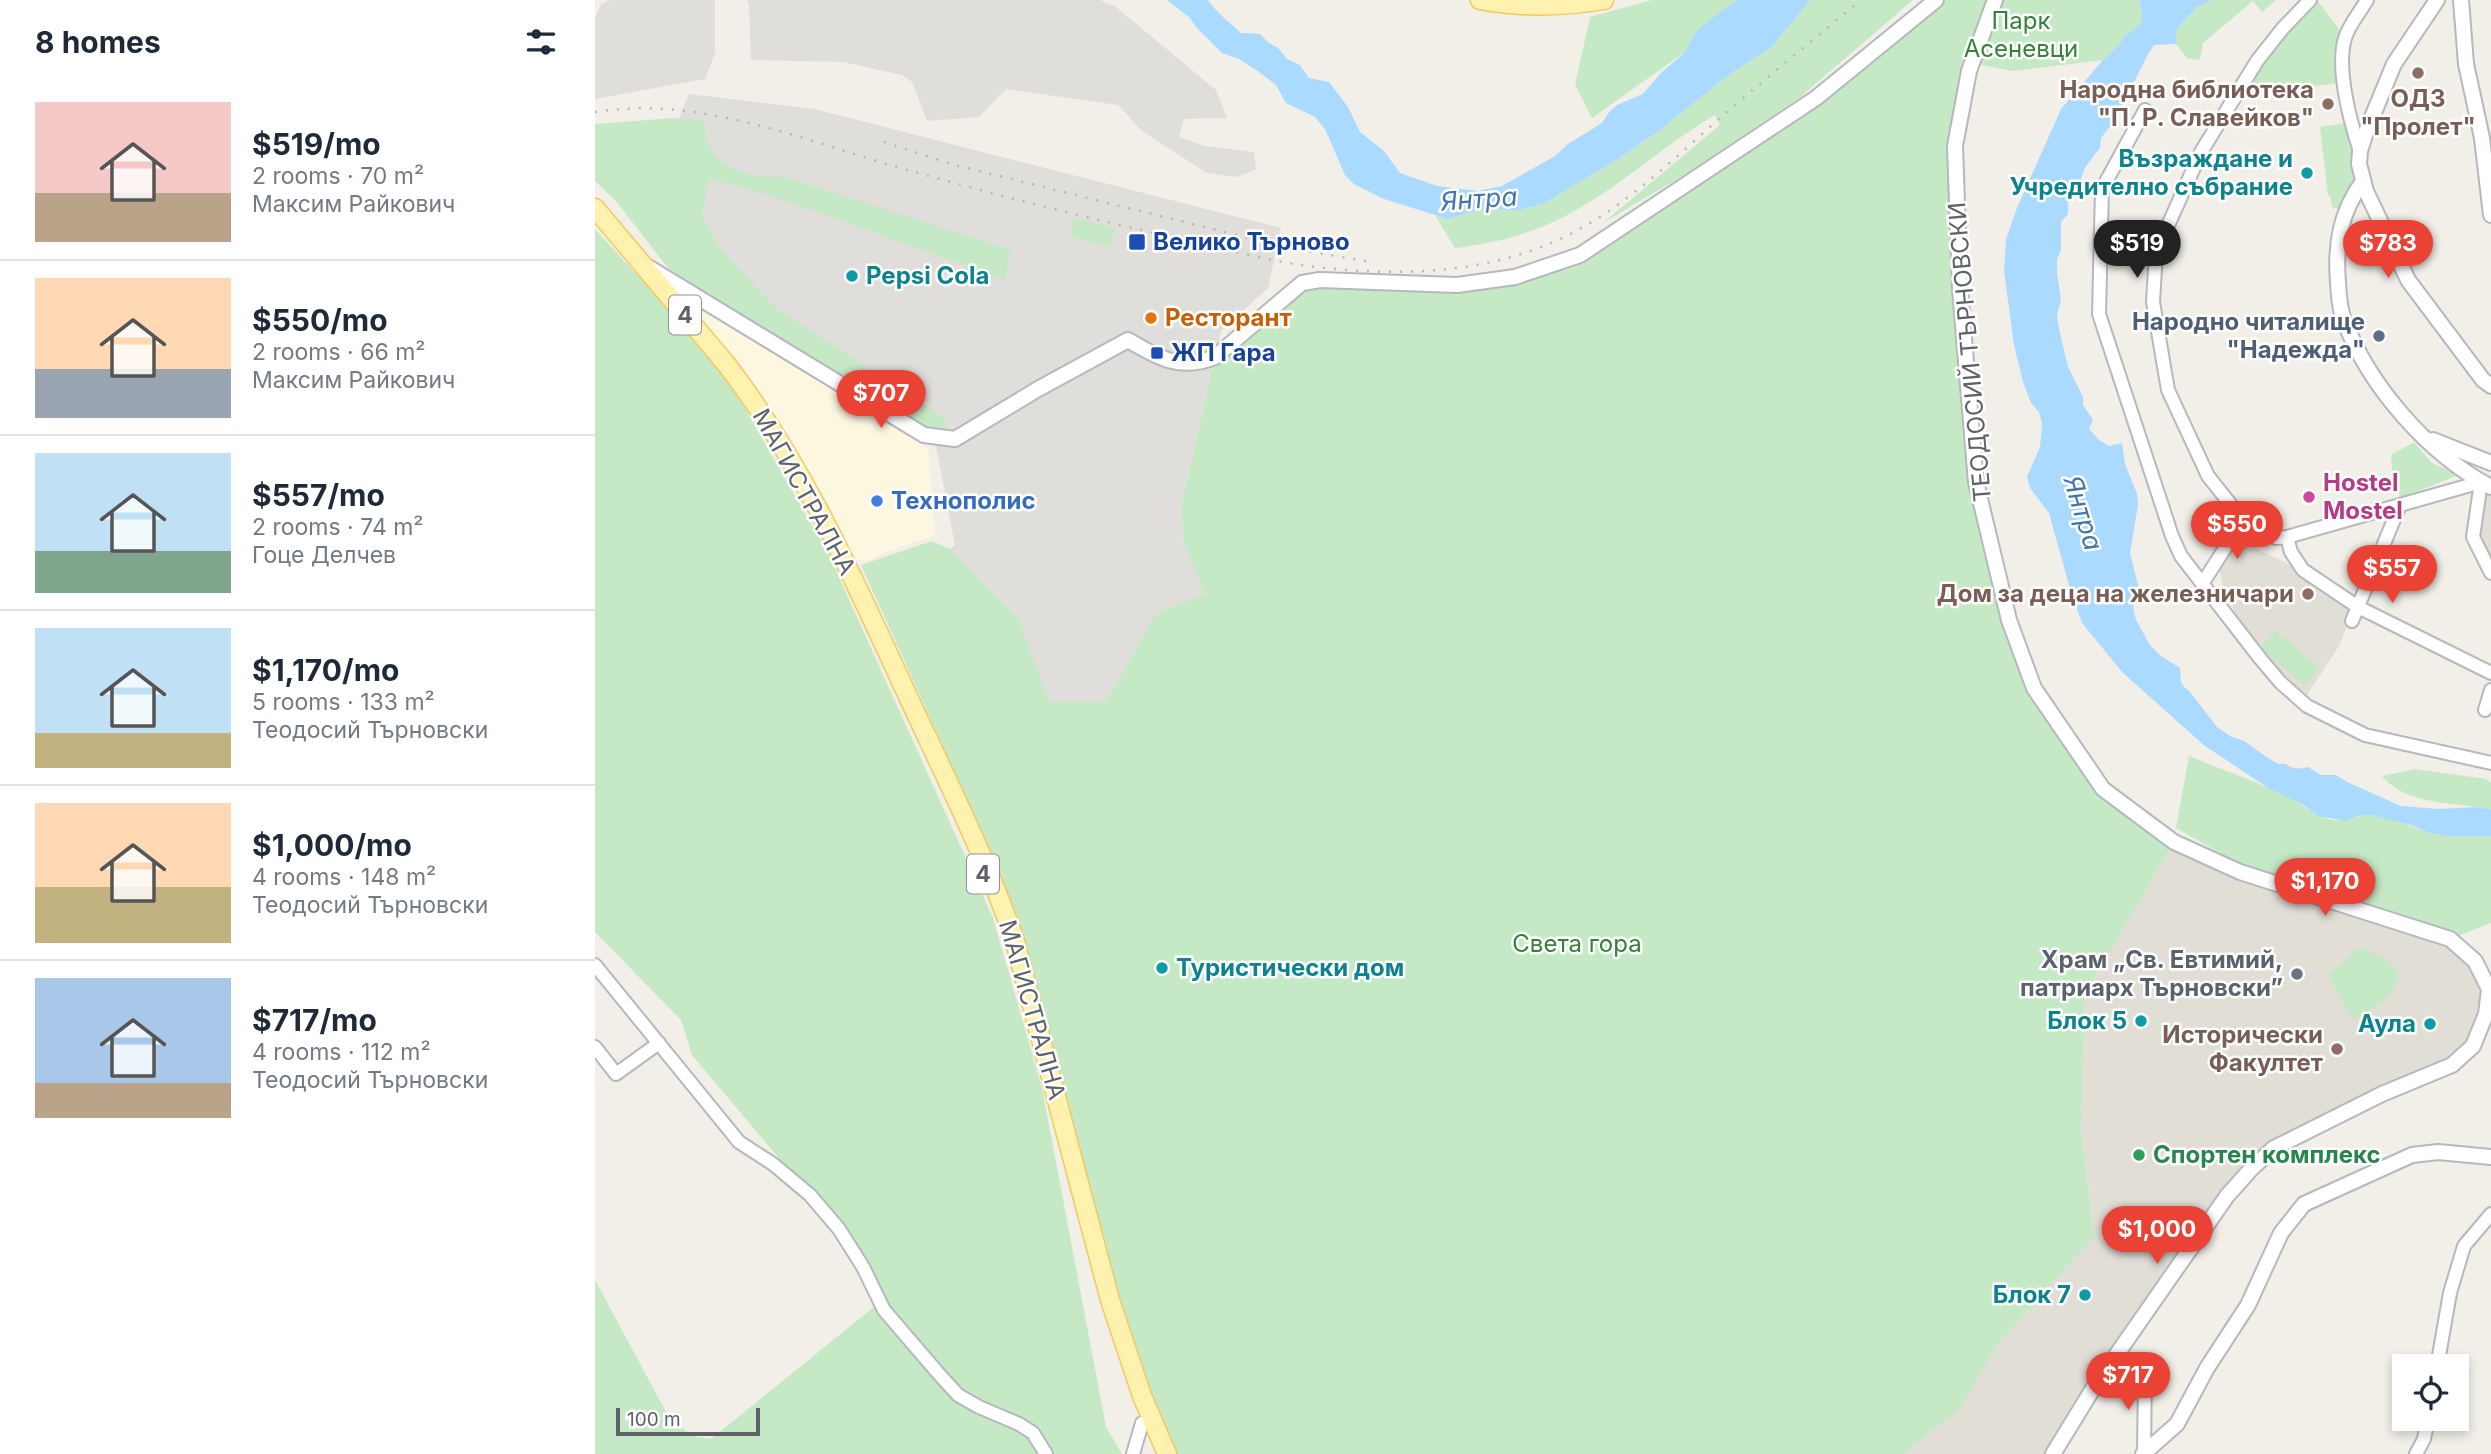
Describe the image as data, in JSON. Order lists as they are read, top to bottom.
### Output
{
  "streets": {
    "main road": ["4", "МАГИСТРАЛНА"],
    "street": ["ТЕОДОСИЙ ТЪРНОВСКИ"]
  },
  "water": ["Янтра"],
  "parks": ["Парк Асеневци", "Света гора"],
  "places": {
    "other": [
      "ОДЗ \"Пролет\"",
      "Народна библиотека \"П. Р. Славейков\"",
      "Възраждане и Учредително събрание",
      "Pepsi Cola",
      "Ресторант",
      "Народно читалище \"Надежда\"",
      "Hostel Mostel",
      "Технополис",
      "Дом за деца на железничари",
      "Туристически дом",
      "Храм „Св. Евтимий, патриарх Търновски”",
      "Блок 5",
      "Аула",
      "Исторически Факултет",
      "Спортен комплекс",
      "Блок 7"
    ],
    "transit": ["Велико Търново", "ЖП Гара"]
  },
  "scale_bar": "100 m",
  "page": {
    "heading": "8 homes",
    "list": [
      {
        "name": "$519/mo",
        "note": "2 rooms · 70 m² · Максим Райкович"
      },
      {
        "name": "$550/mo",
        "note": "2 rooms · 66 m² · Максим Райкович"
      },
      {
        "name": "$557/mo",
        "note": "2 rooms · 74 m² · Гоце Делчев"
      },
      {
        "name": "$1,170/mo",
        "note": "5 rooms · 133 m² · Теодосий Търновски"
      },
      {
        "name": "$1,000/mo",
        "note": "4 rooms · 148 m² · Теодосий Търновски"
      },
      {
        "name": "$717/mo",
        "note": "4 rooms · 112 m² · Теодосий Търновски"
      }
    ],
    "price": [
      "$519",
      "$783",
      "$707",
      "$550",
      "$557",
      "$1,170",
      "$1,000",
      "$717"
    ],
    "scale": "100 m"
  }
}
